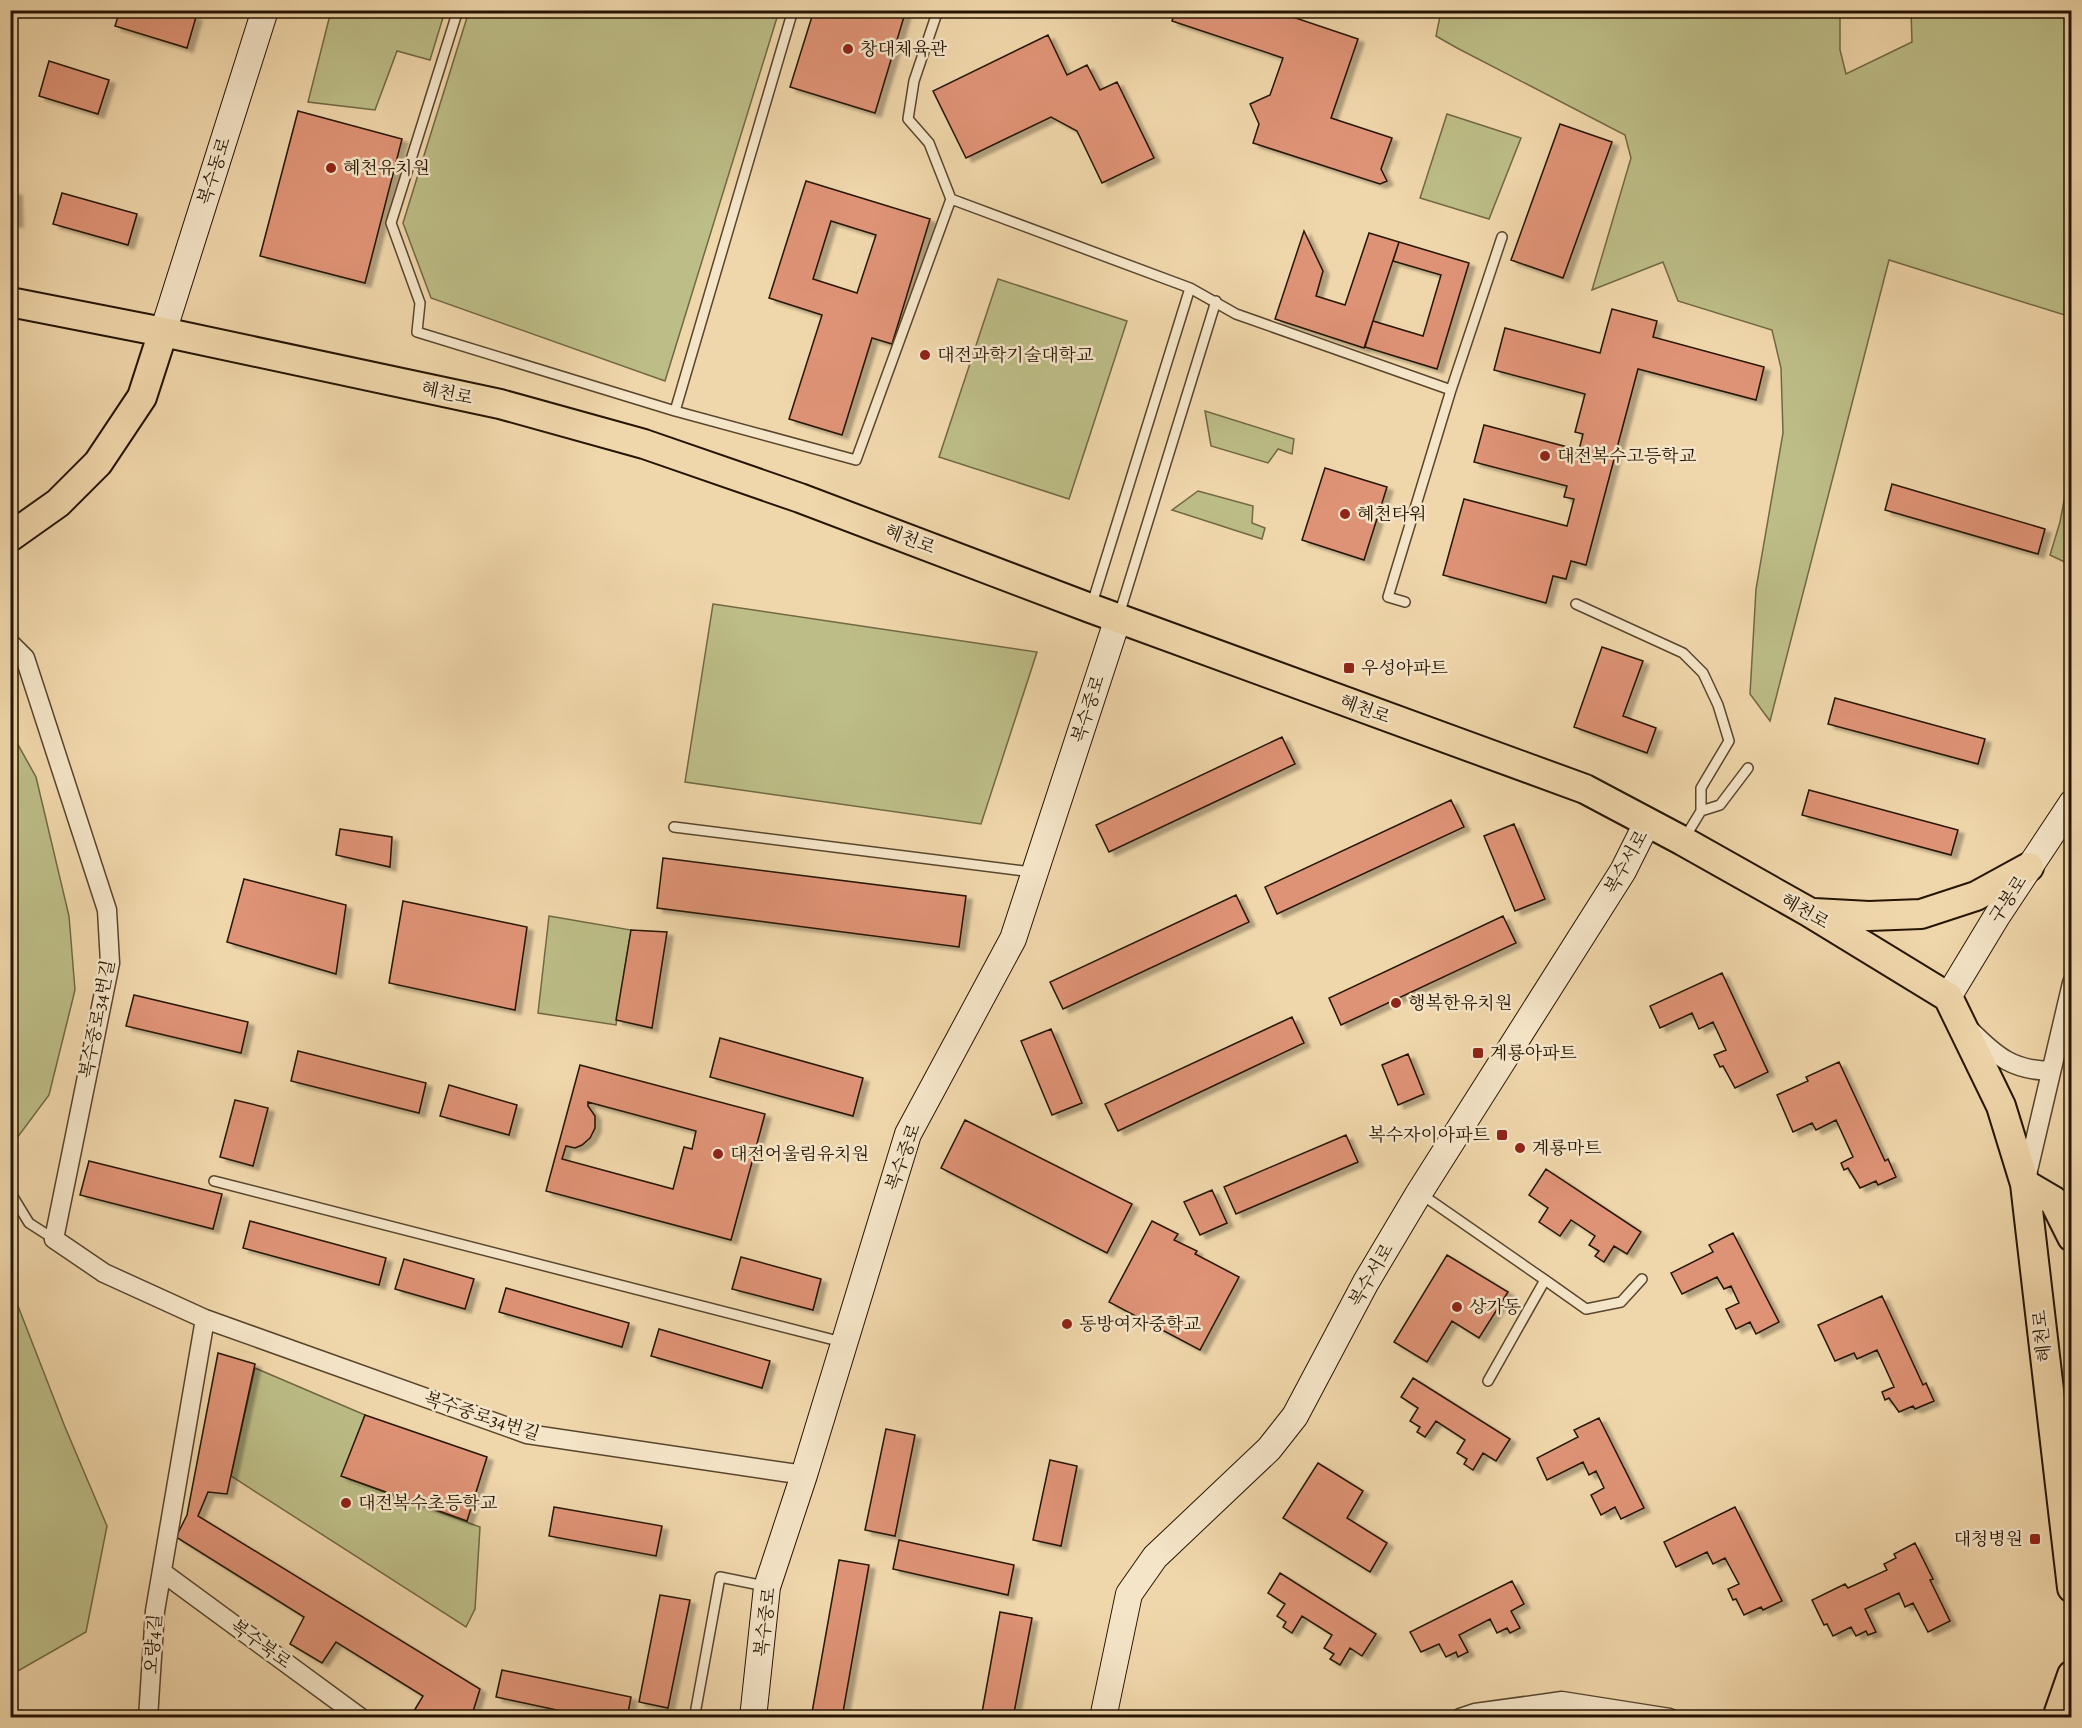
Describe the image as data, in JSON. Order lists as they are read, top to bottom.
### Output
{
  "streets": {
    "main road": ["혜천로"],
    "street": [
      "복수동로",
      "복수중로",
      "복수서로",
      "구봉로",
      "복수중로34번길",
      "오량4길",
      "복수북로"
    ]
  },
  "crossings": [
    ["복수동로", "혜천로"],
    ["혜천로", "복수중로"],
    ["혜천로", "복수서로"],
    ["혜천로", "구봉로"],
    ["복수중로", "복수중로34번길"],
    ["오량4길", "복수북로"]
  ],
  "places": {
    "other": [
      "창대체육관",
      "혜천유치원",
      "대전과학기술대학교",
      "대전복수고등학교",
      "혜천타워",
      "행복한유치원",
      "계룡마트",
      "대전어울림유치원",
      "상가동",
      "동방여자중학교",
      "대전복수초등학교"
    ],
    "transit": [
      "우성아파트",
      "계룡아파트",
      "복수자이아파트",
      "대청병원"
    ]
  }
}
